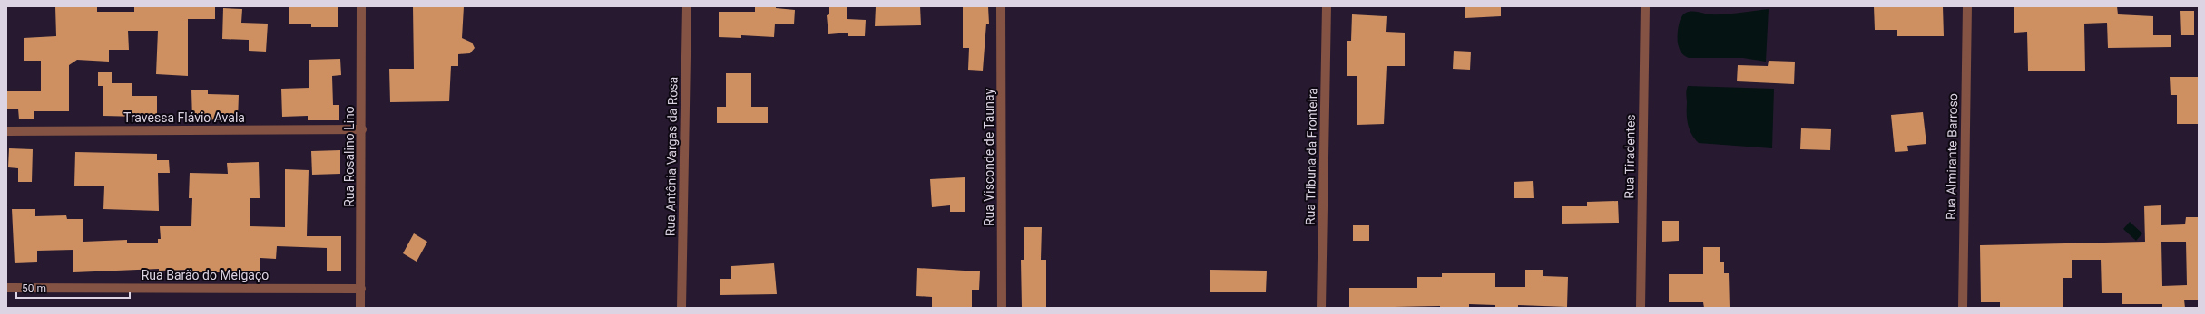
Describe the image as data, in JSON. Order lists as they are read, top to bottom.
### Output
{
  "streets": {
    "street": [
      "Travessa Flávio Avala",
      "Rua Rosalino Lino",
      "Rua Antônia Vargas da Rosa",
      "Rua Tribuna da Fronteira",
      "Rua Tiradentes",
      "Rua Almirante Barroso",
      "Rua Visconde de Taunay",
      "Rua Barão do Melgaço"
    ]
  },
  "crossings": [
    ["Travessa Flávio Avala", "Rua Rosalino Lino"],
    ["Rua Rosalino Lino", "Rua Barão do Melgaço"]
  ],
  "scale_bar": "50 m"
}
